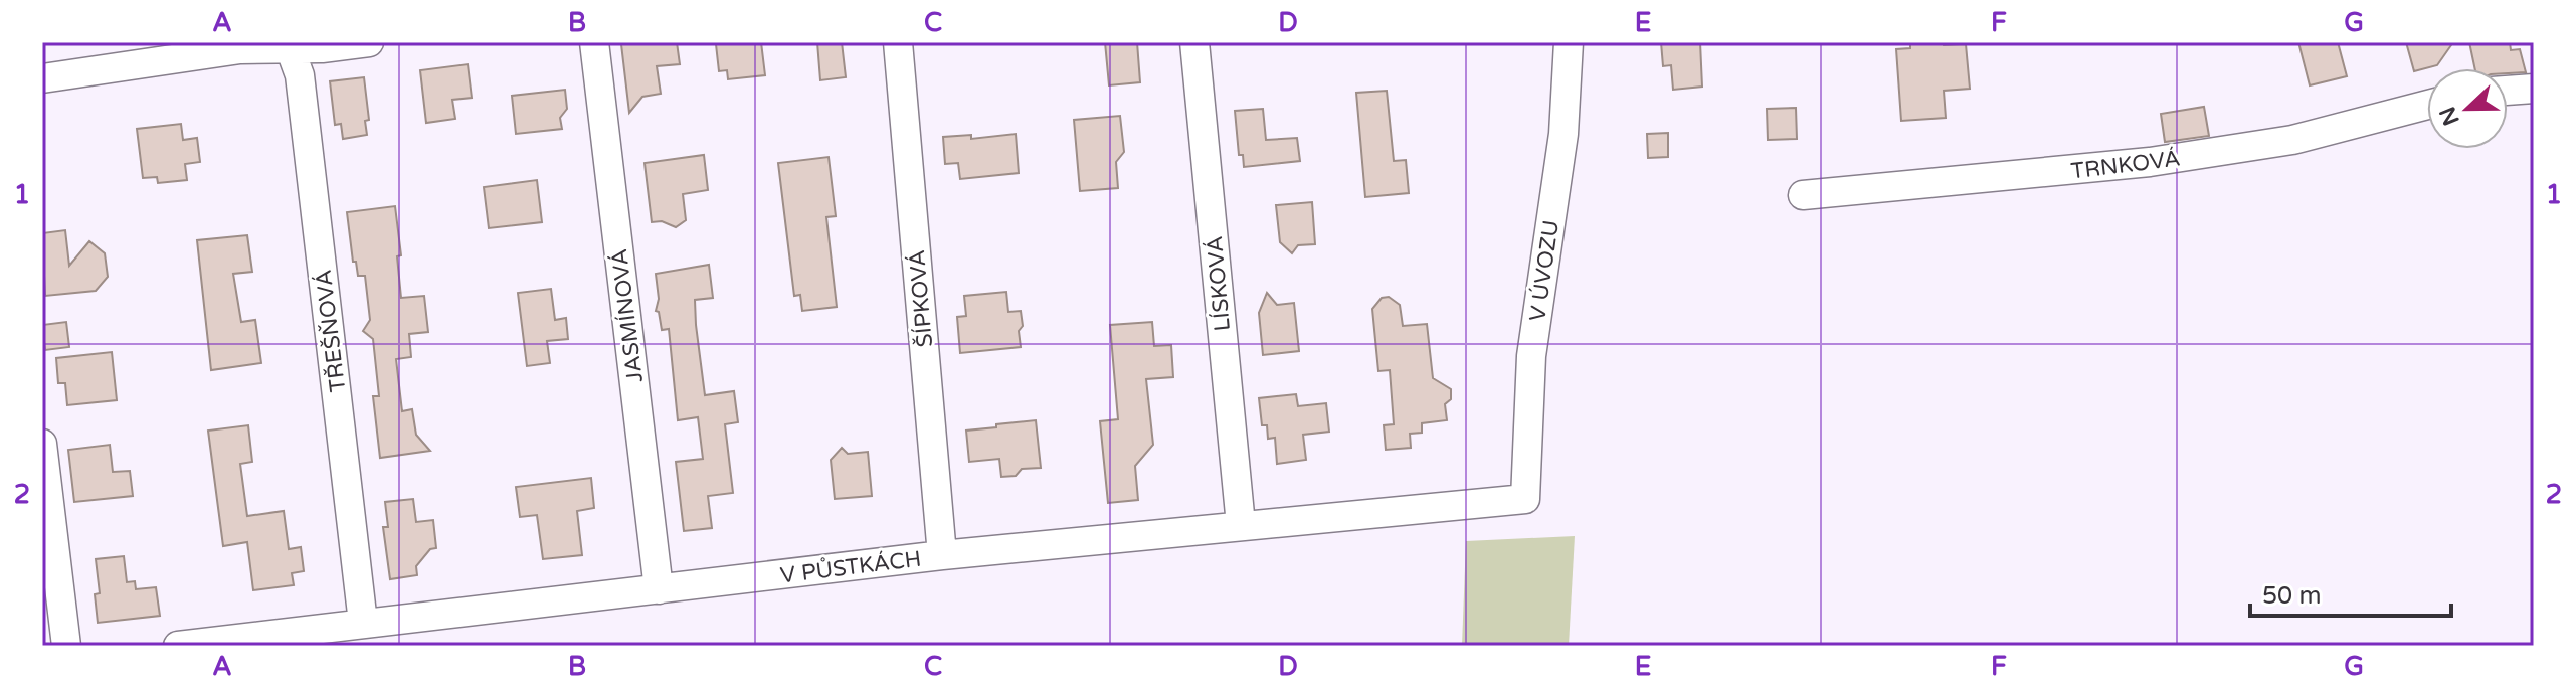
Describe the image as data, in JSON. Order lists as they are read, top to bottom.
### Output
{
  "streets": {
    "street": [
      "TRNKOVÁ",
      "V ÚVOZU",
      "LÍSKOVÁ",
      "ŠÍPKOVÁ",
      "JASMÍNOVÁ",
      "TŘEŠŇOVÁ",
      "V PŮSTKÁCH"
    ]
  },
  "crossings": [
    ["V ÚVOZU", "V PŮSTKÁCH"],
    ["LÍSKOVÁ", "V PŮSTKÁCH"],
    ["ŠÍPKOVÁ", "V PŮSTKÁCH"],
    ["JASMÍNOVÁ", "V PŮSTKÁCH"],
    ["TŘEŠŇOVÁ", "V PŮSTKÁCH"]
  ],
  "scale_bar": "50 m",
  "north": "left",
  "grid": {
    "columns": [
      "A",
      "B",
      "C",
      "D",
      "E",
      "F",
      "G"
    ],
    "rows": ["1", "2"]
  }
}
